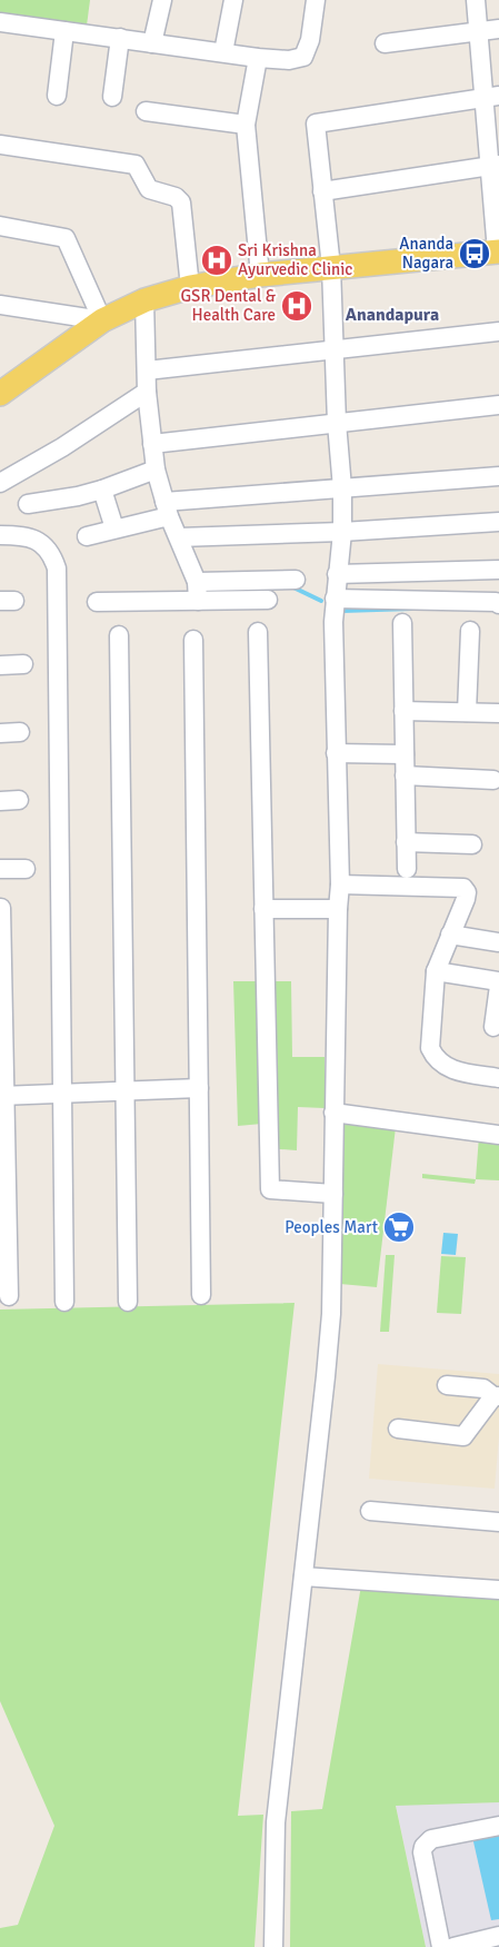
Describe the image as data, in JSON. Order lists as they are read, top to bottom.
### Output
{
  "districts": ["Anandapura"],
  "places": {
    "bus stop": ["Ananda Nagara"],
    "hospital": ["Sri Krishna Ayurvedic Clinic", "GSR Dental & Health Care"],
    "supermarket": ["Peoples Mart"]
  }
}
